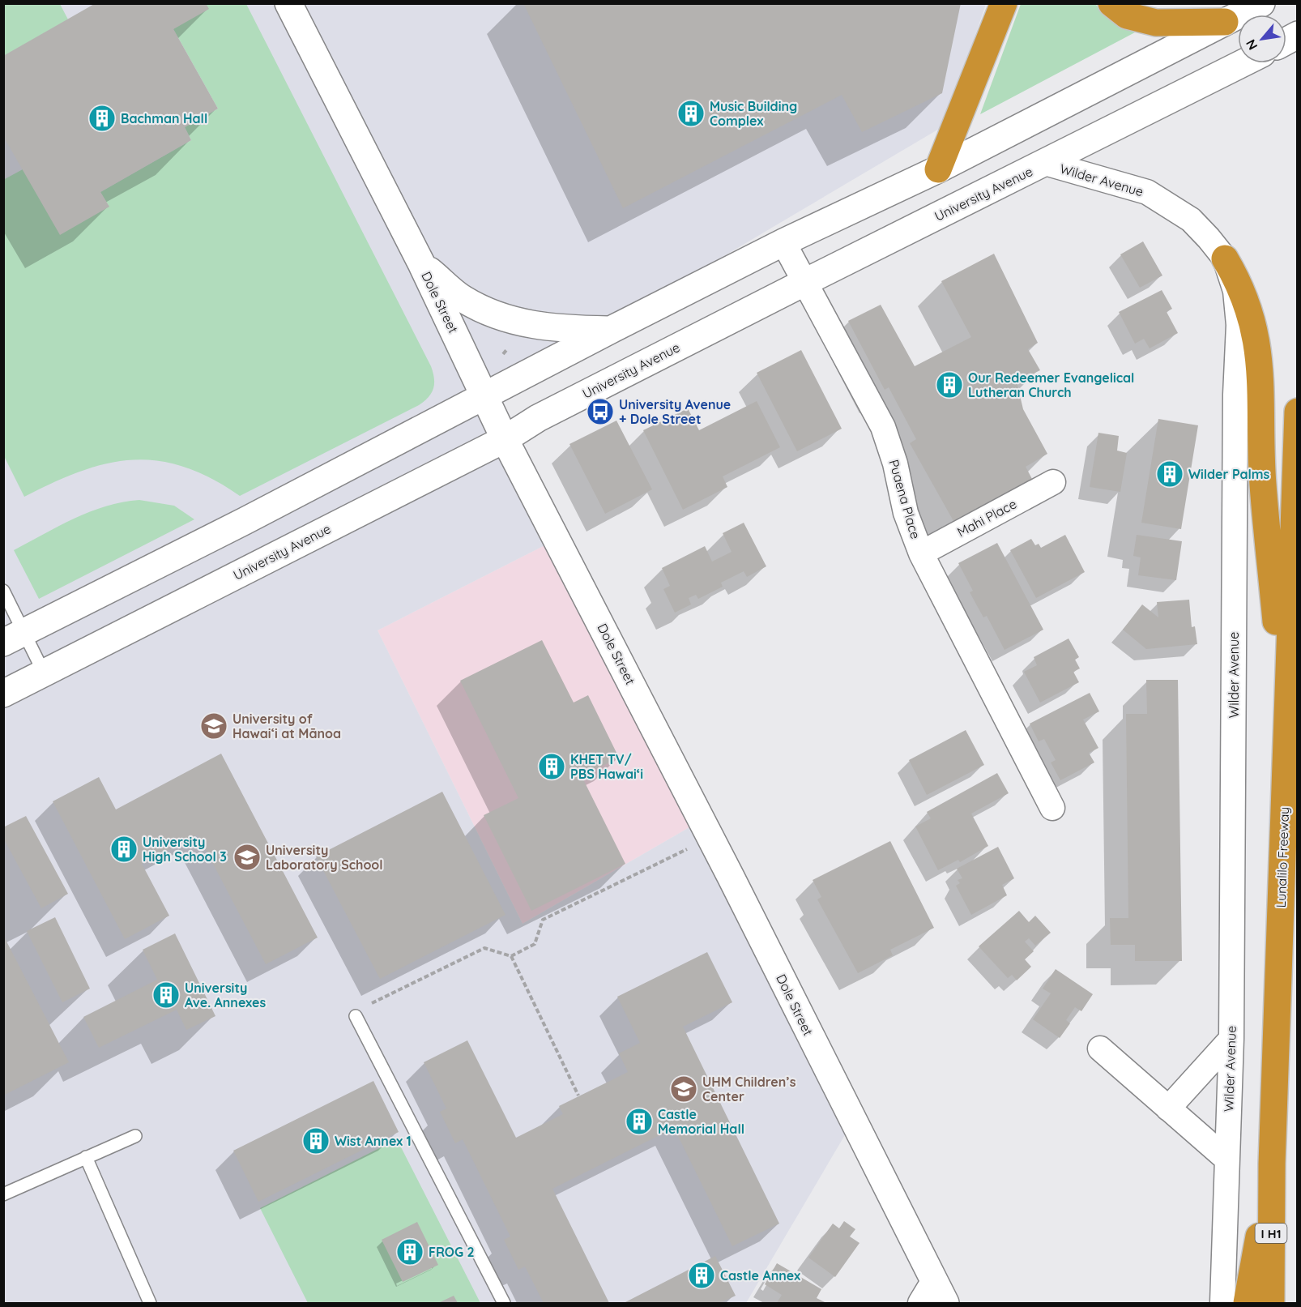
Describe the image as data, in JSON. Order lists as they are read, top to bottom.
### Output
{
  "streets": {
    "highway": ["Lunalilo Freeway", "I H1"],
    "main road": ["University Avenue", "Dole Street"],
    "street": ["Wilder Avenue", "Puaena Place", "Mahi Place"]
  },
  "crossings": [
    ["Wilder Avenue", "University Avenue"],
    ["University Avenue", "Dole Street"],
    ["University Avenue", "Puaena Place"],
    ["Puaena Place", "Mahi Place"]
  ],
  "places": {
    "building": [
      "Music Building Complex",
      "Bachman Hall",
      "Our Redeemer Evangelical Lutheran Church",
      "Wilder Palms",
      "KHET TV/ PBS Hawai‘i",
      "University High School 3",
      "University Ave. Annexes",
      "Castle Memorial Hall",
      "Wist Annex 1",
      "FROG 2",
      "Castle Annex"
    ],
    "bus stop": ["University Avenue + Dole Street"],
    "school or university": ["University of Hawaiʻi at Mānoa", "University Laboratory School", "UHM Children’s Center"]
  },
  "north": "bottom left"
}
